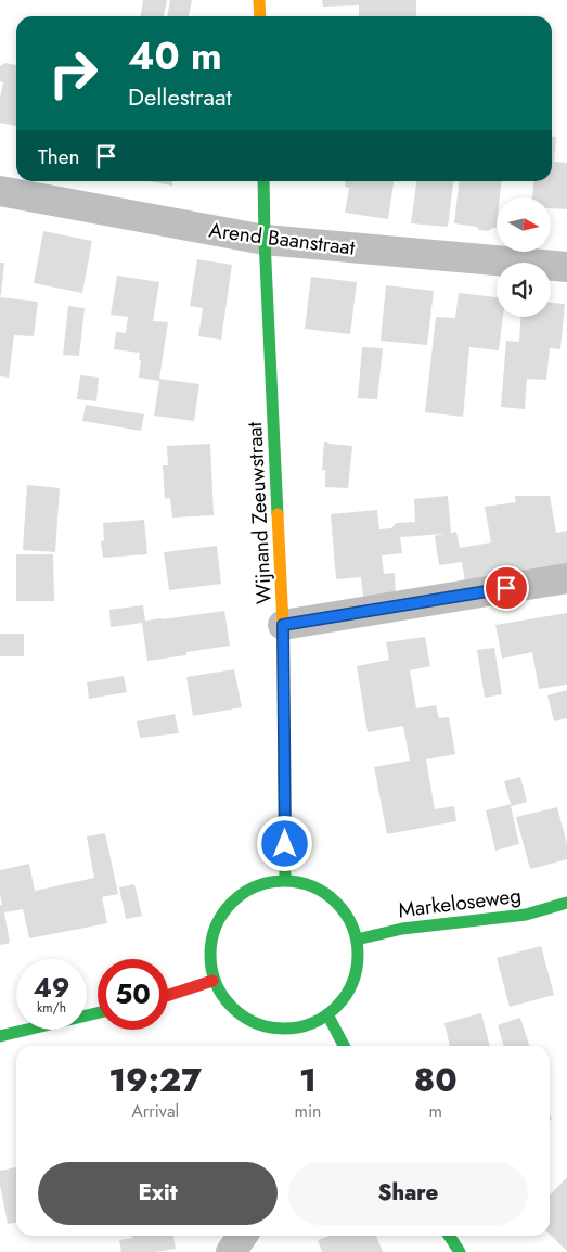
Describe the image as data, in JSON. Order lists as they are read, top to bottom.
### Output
{
  "streets": {
    "main road": ["Wijnand Zeeuwstraat", "Markeloseweg"],
    "street": ["Arend Baanstraat"]
  },
  "crossings": [
    ["Arend Baanstraat", "Wijnand Zeeuwstraat"],
    ["Wijnand Zeeuwstraat", "Markeloseweg"]
  ],
  "north": "right",
  "page": {
    "turn": ["40 m", "Dellestraat"],
    "then": "Then",
    "speed": "49 km/h",
    "limit": "50",
    "eta": [
      "19:27",
      "Arrival",
      "1",
      "min",
      "80",
      "m"
    ],
    "buttons": ["Exit", "Share"]
  }
}
